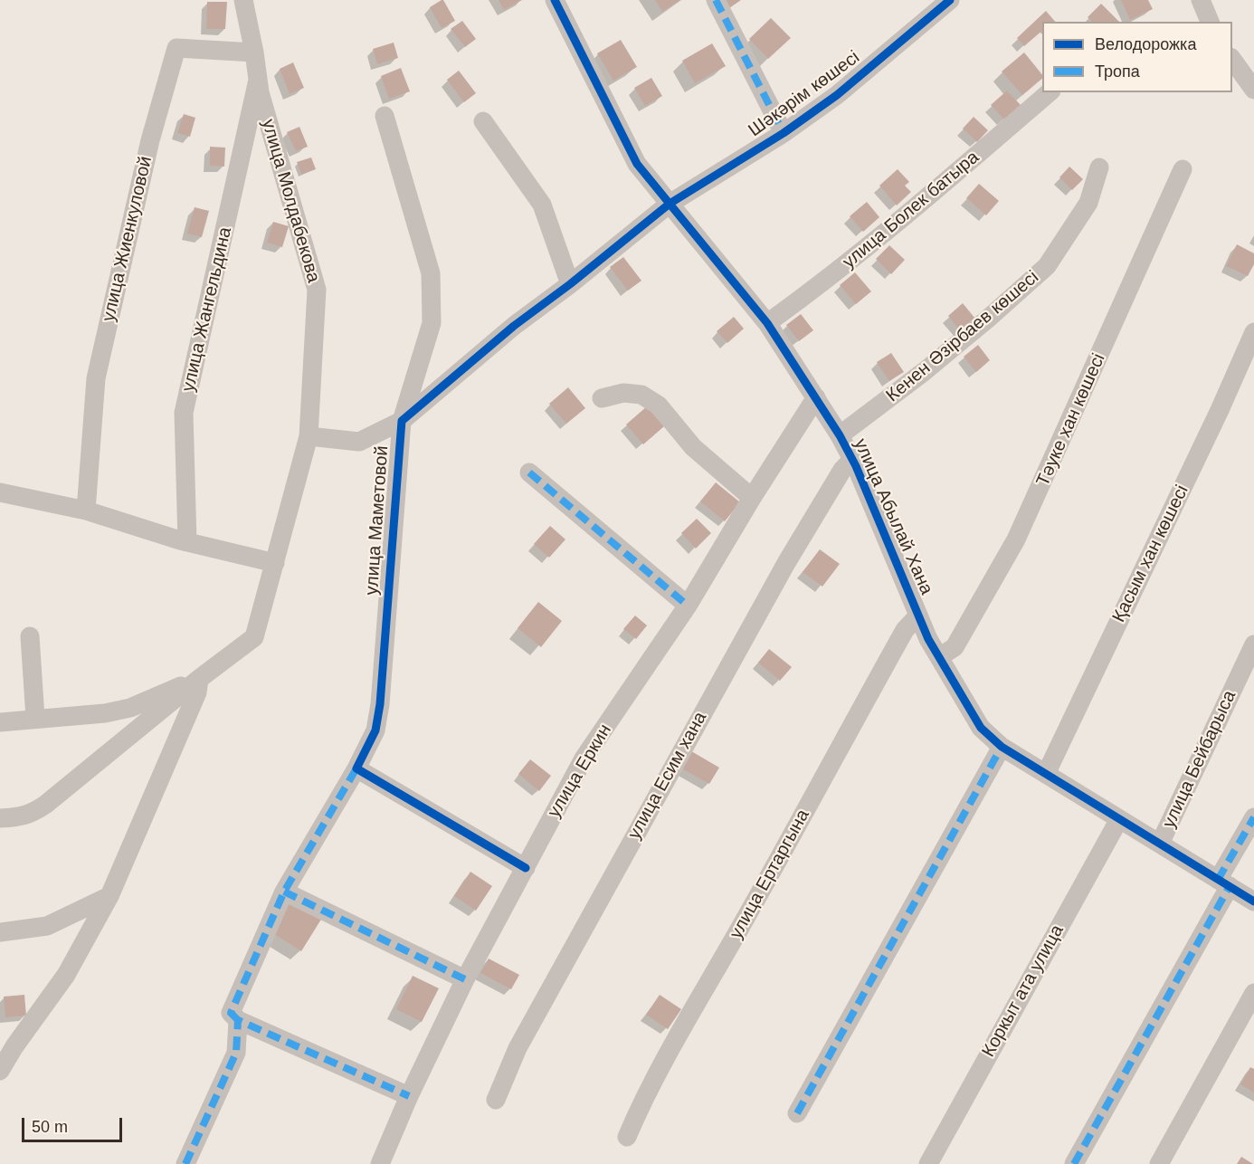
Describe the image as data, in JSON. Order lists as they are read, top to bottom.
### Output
{
  "streets": {
    "street": [
      "Шәкәрім көшесі",
      "улица Молдабекова",
      "улица Болек батыра",
      "улица Жиенкуловой",
      "улица Жангельдина",
      "Кенен Әзірбаев көшесі",
      "Тәуке хан көшесі",
      "улица Абылай Хана",
      "улица Маметовой",
      "Қасым хан көшесі",
      "улица Бейбарыса",
      "улица Еркин",
      "улица Есим хана",
      "улица Ертаргына",
      "Коркыт ата улица"
    ]
  },
  "crossings": [
    ["Шәкәрім көшесі", "улица Абылай Хана"],
    ["улица Молдабекова", "улица Жиенкуловой"],
    ["улица Молдабекова", "улица Жангельдина"],
    ["улица Болек батыра", "улица Абылай Хана"],
    ["Кенен Әзірбаев көшесі", "улица Абылай Хана"],
    ["Тәуке хан көшесі", "улица Абылай Хана"],
    ["улица Абылай Хана", "Қасым хан көшесі"],
    ["улица Абылай Хана", "улица Бейбарыса"],
    ["улица Абылай Хана", "улица Еркин"],
    ["улица Абылай Хана", "улица Есим хана"],
    ["улица Абылай Хана", "улица Ертаргына"],
    ["улица Абылай Хана", "Коркыт ата улица"]
  ],
  "legend": ["Велодорожка", "Тропа"],
  "scale_bar": "50 m"
}
